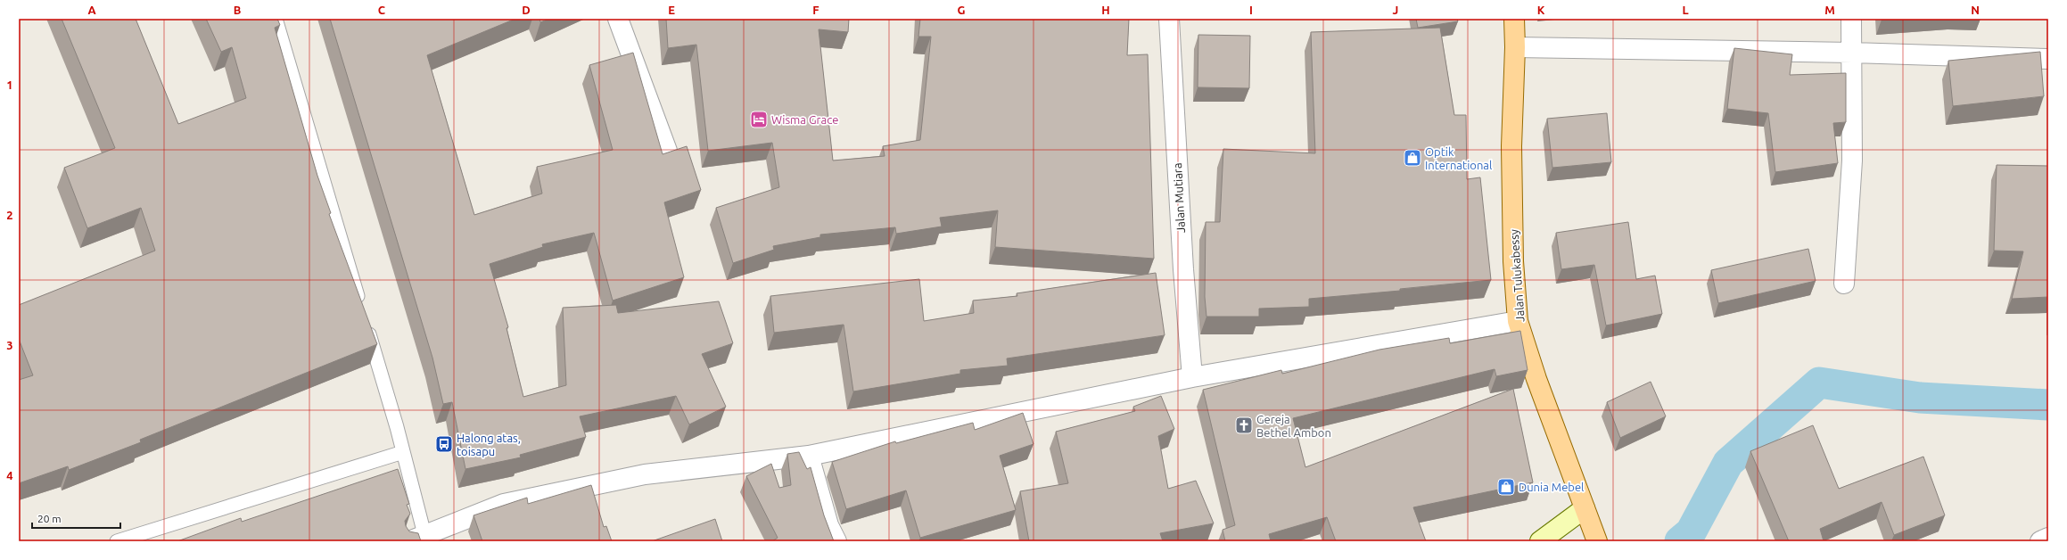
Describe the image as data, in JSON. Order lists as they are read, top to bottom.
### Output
{
  "streets": {
    "main road": ["Jalan Tulukabessy"],
    "street": ["Jalan Mutiara"]
  },
  "places": {
    "hotel": ["Wisma Grace"],
    "shop": ["Optik International", "Dunia Mebel"],
    "church": ["Gereja Bethel Ambon"],
    "bus stop": ["Halong atas, toisapu"]
  },
  "scale_bar": "20 m",
  "grid": {
    "columns": [
      "A",
      "B",
      "C",
      "D",
      "E",
      "F",
      "G",
      "H",
      "I",
      "J",
      "K",
      "L",
      "M",
      "N"
    ],
    "rows": [
      "1",
      "2",
      "3",
      "4"
    ]
  }
}
